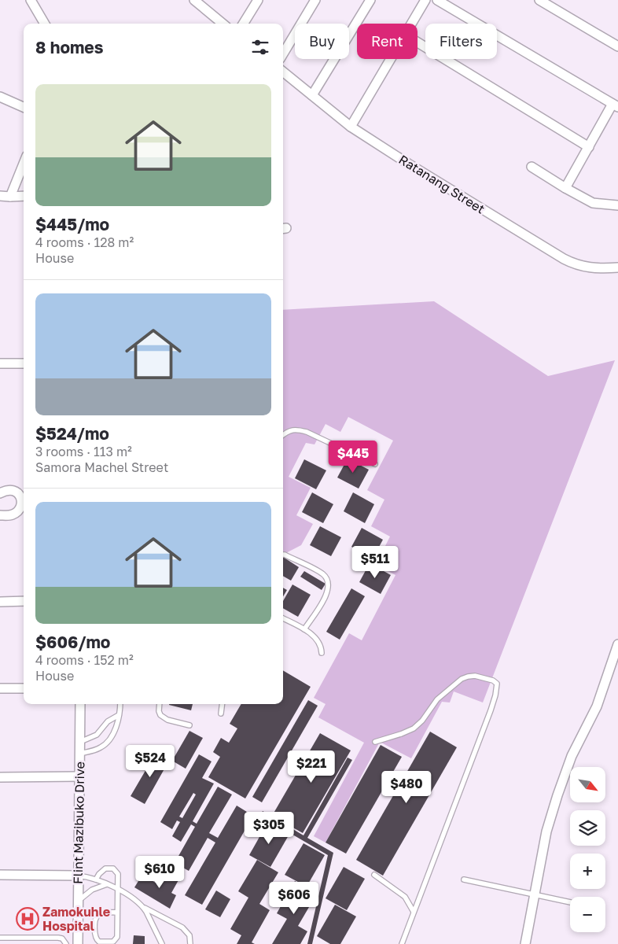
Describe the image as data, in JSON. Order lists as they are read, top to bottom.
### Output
{
  "streets": {
    "street": ["Ratanang Street", "Flint Mazibuko Drive"]
  },
  "places": {
    "hospital": ["Zamokuhle Hospital"]
  },
  "north": "bottom right",
  "page": {
    "chip": ["Buy", "Rent", "Filters"],
    "heading": "8 homes",
    "list": [
      {
        "name": "$445/mo",
        "note": "4 rooms · 128 m² · House"
      },
      {
        "name": "$524/mo",
        "note": "3 rooms · 113 m² · Samora Machel Street"
      },
      {
        "name": "$606/mo",
        "note": "4 rooms · 152 m² · House"
      }
    ],
    "price": [
      "$445",
      "$511",
      "$524",
      "$221",
      "$480",
      "$305",
      "$610",
      "$606"
    ],
    "map_buttons": ["+", "−"]
  }
}
